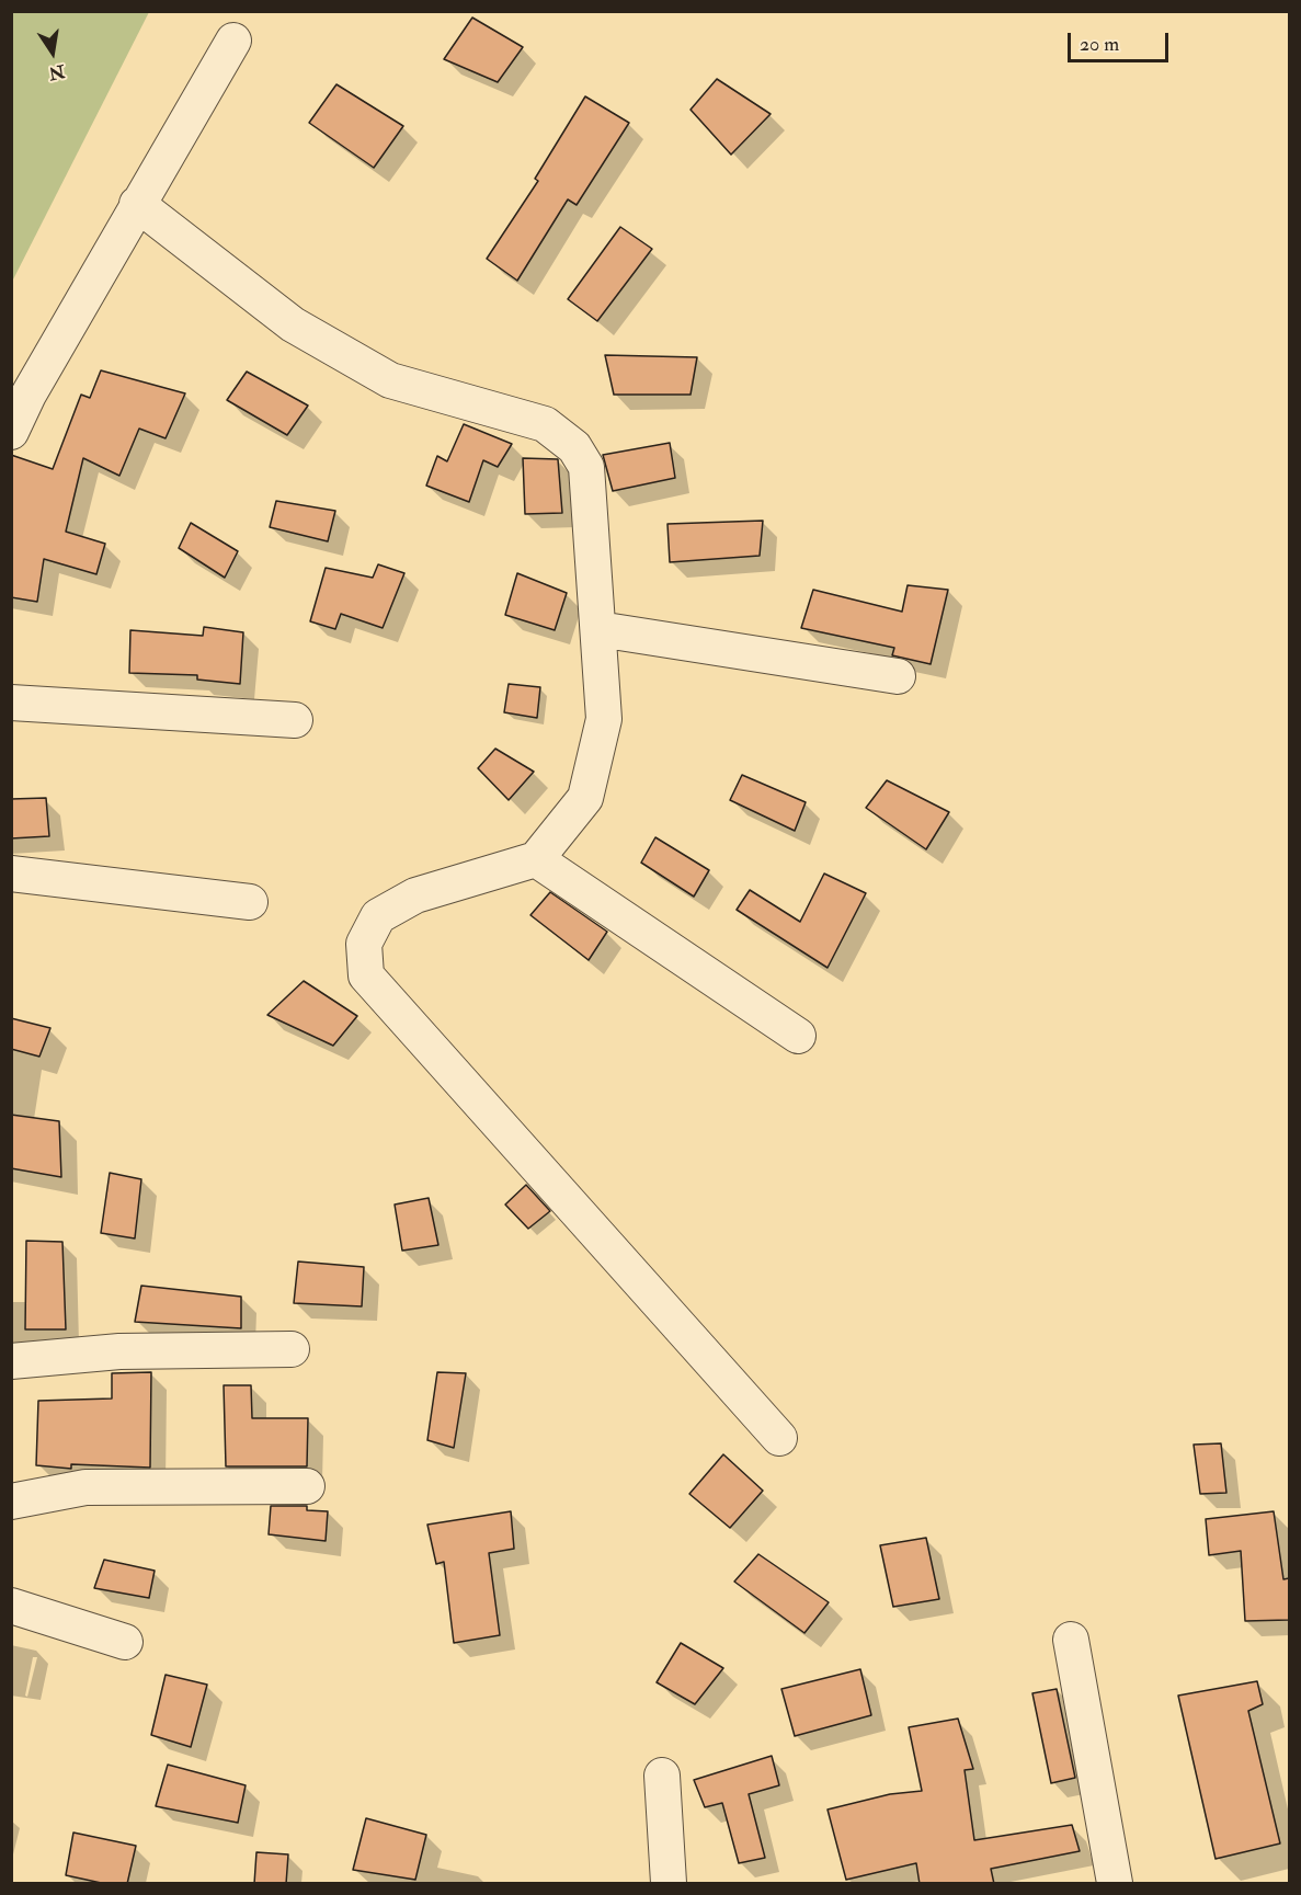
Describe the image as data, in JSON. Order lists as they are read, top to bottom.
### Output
{
  "scale_bar": "20 m",
  "north": "bottom"
}
